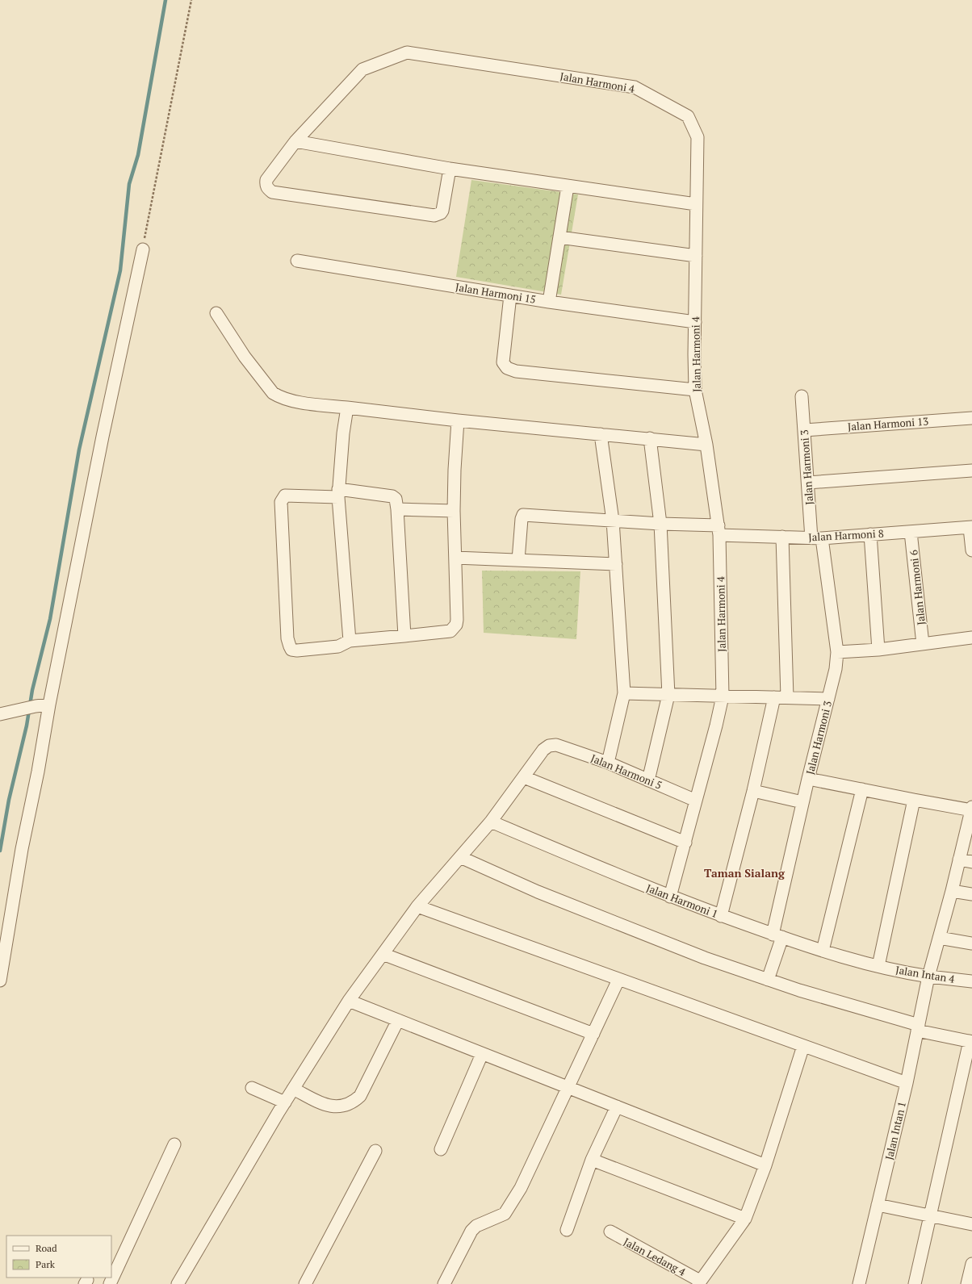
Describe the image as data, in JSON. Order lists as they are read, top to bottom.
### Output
{
  "streets": {
    "street": [
      "Jalan Harmoni 4",
      "Jalan Harmoni 15",
      "Jalan Harmoni 13",
      "Jalan Harmoni 3",
      "Jalan Harmoni 8",
      "Jalan Harmoni 6",
      "Jalan Harmoni 5",
      "Jalan Harmoni 1",
      "Jalan Intan 4",
      "Jalan Intan 1",
      "Jalan Ledang 4"
    ]
  },
  "crossings": [
    ["Jalan Harmoni 4", "Jalan Harmoni 15"],
    ["Jalan Harmoni 4", "Jalan Harmoni 8"],
    ["Jalan Harmoni 4", "Jalan Harmoni 5"],
    ["Jalan Harmoni 4", "Jalan Harmoni 1"],
    ["Jalan Harmoni 13", "Jalan Harmoni 3"],
    ["Jalan Harmoni 3", "Jalan Harmoni 8"],
    ["Jalan Harmoni 3", "Jalan Harmoni 1"],
    ["Jalan Harmoni 8", "Jalan Harmoni 6"],
    ["Jalan Harmoni 1", "Jalan Intan 4"],
    ["Jalan Intan 4", "Jalan Intan 1"]
  ],
  "districts": ["Taman Sialang"],
  "legend": ["Road", "Park"]
}
